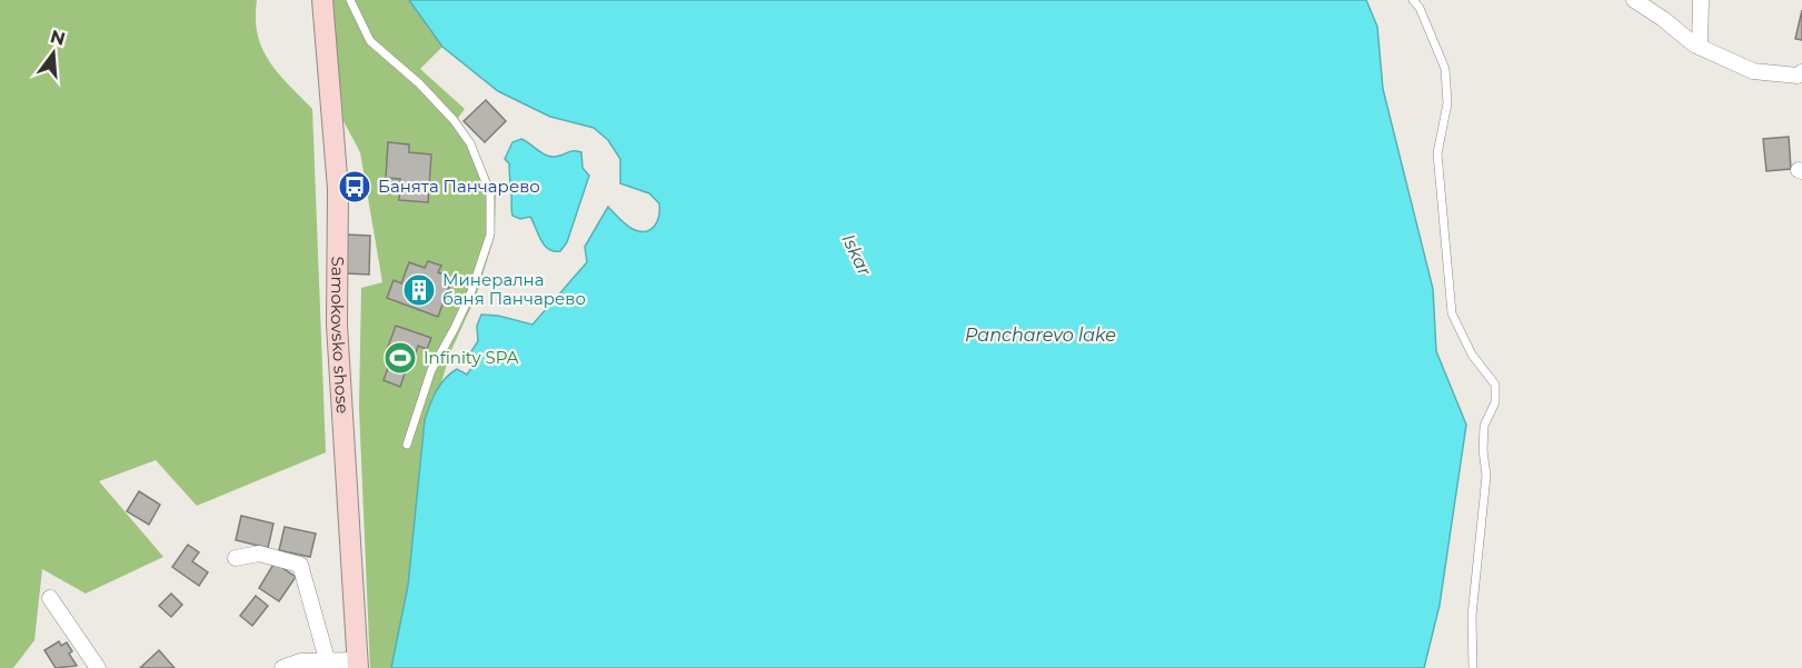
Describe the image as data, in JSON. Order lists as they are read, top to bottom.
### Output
{
  "streets": {
    "main road": ["Samokovsko shose"]
  },
  "water": ["Iskar", "Pancharevo lake"],
  "places": {
    "bus stop": ["Банята Панчарево"],
    "building": ["Минерална баня Панчарево"],
    "sports": ["Infinity SPA"]
  },
  "north": "top"
}
